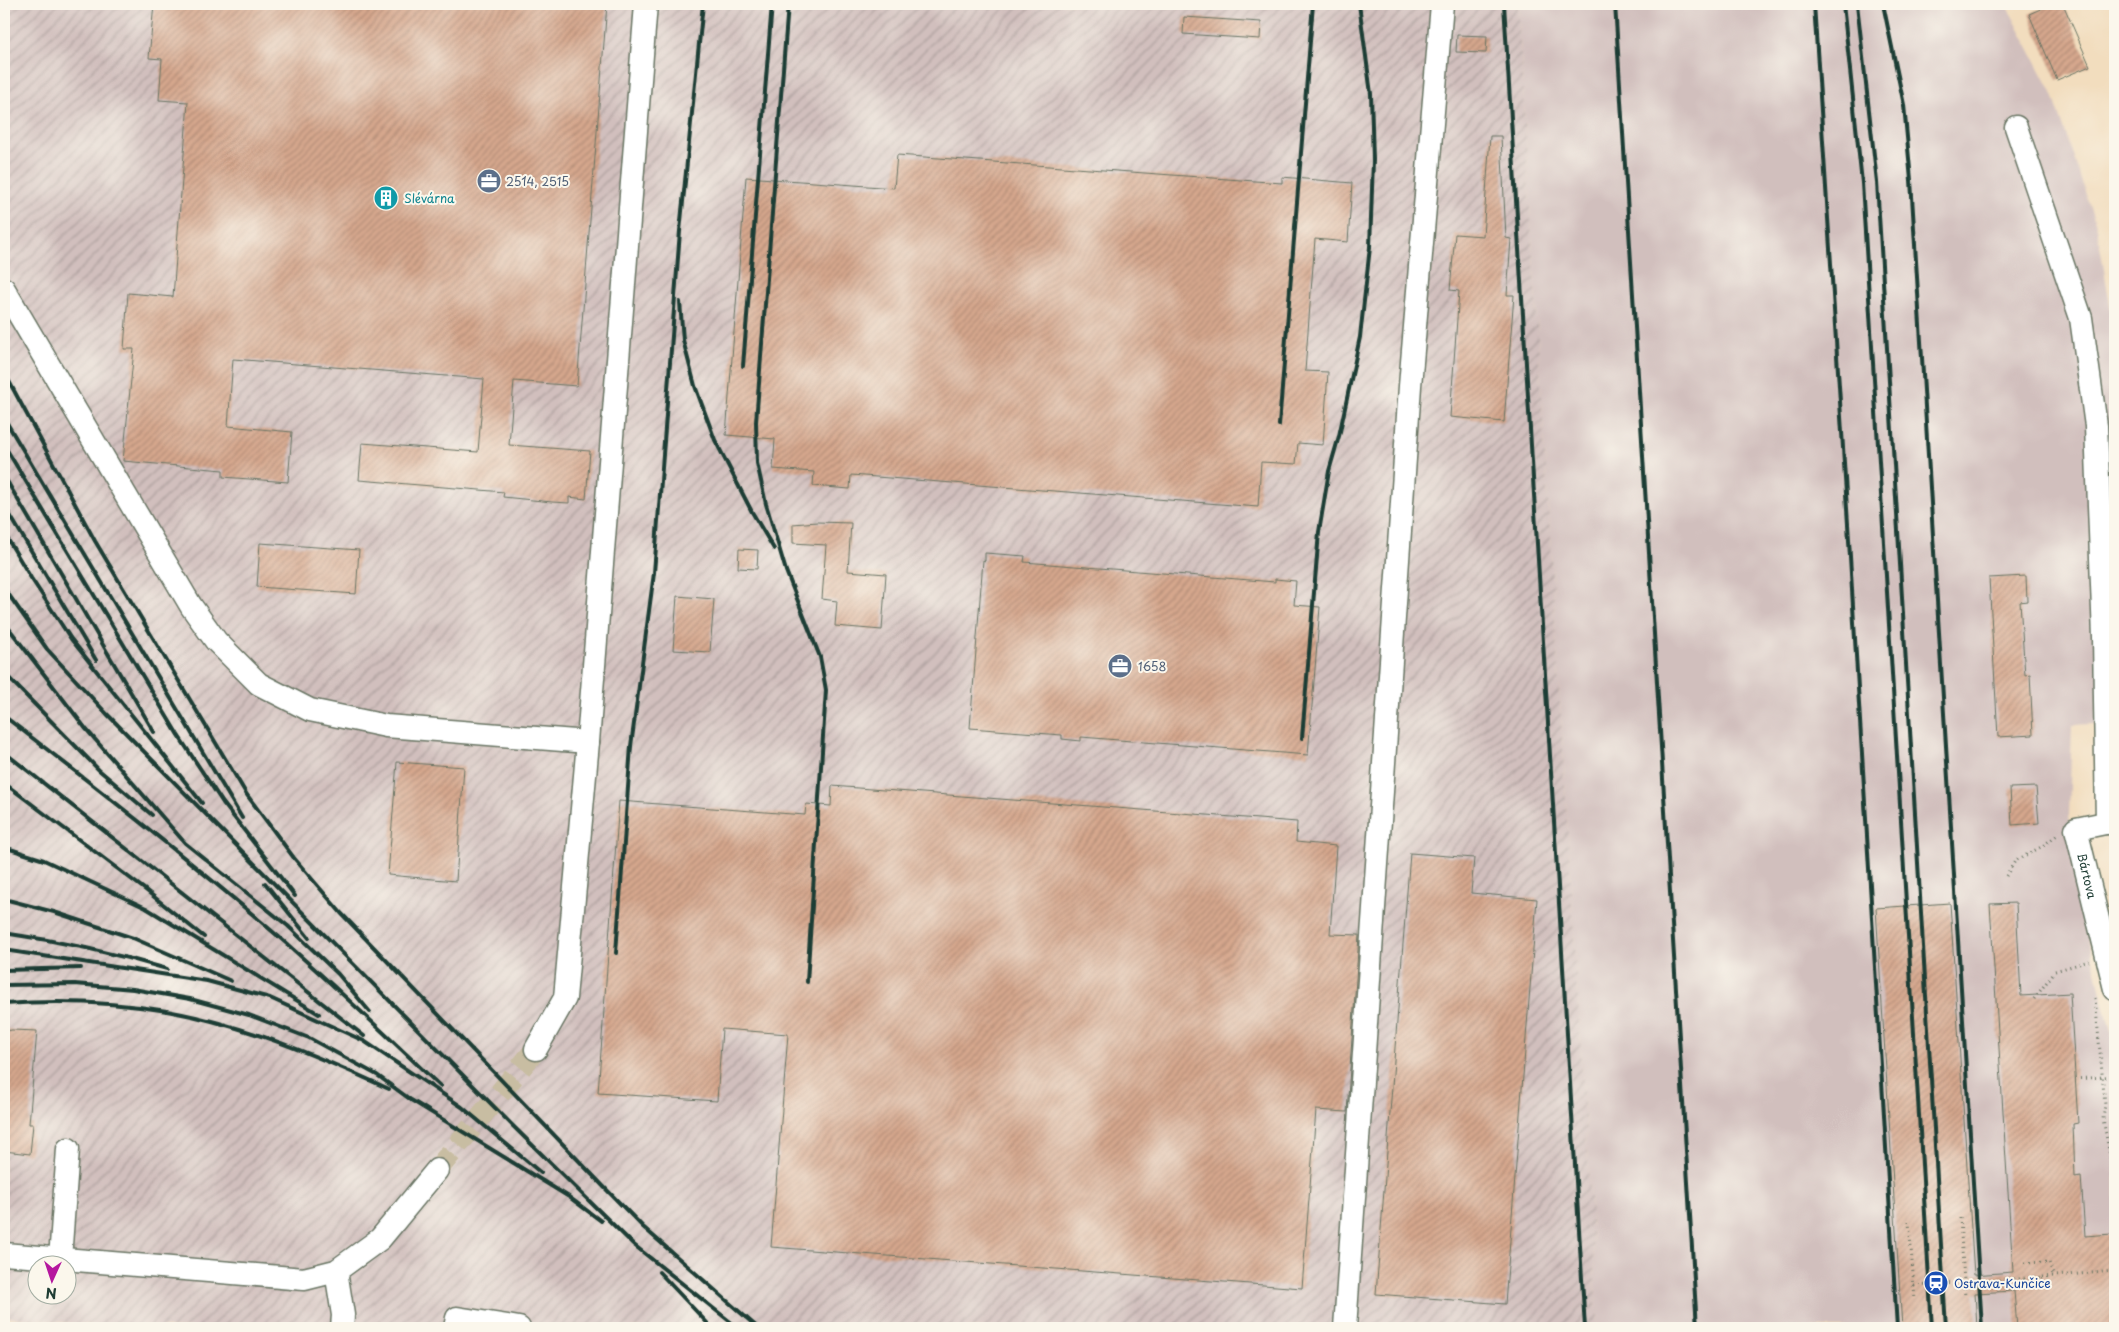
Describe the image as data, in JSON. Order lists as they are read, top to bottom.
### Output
{
  "streets": {
    "street": ["Bártova"]
  },
  "places": {
    "office": ["2514, 2515", "1658"],
    "building": ["Slévárna"],
    "station": ["Ostrava-Kunčice"]
  },
  "north": "bottom"
}
